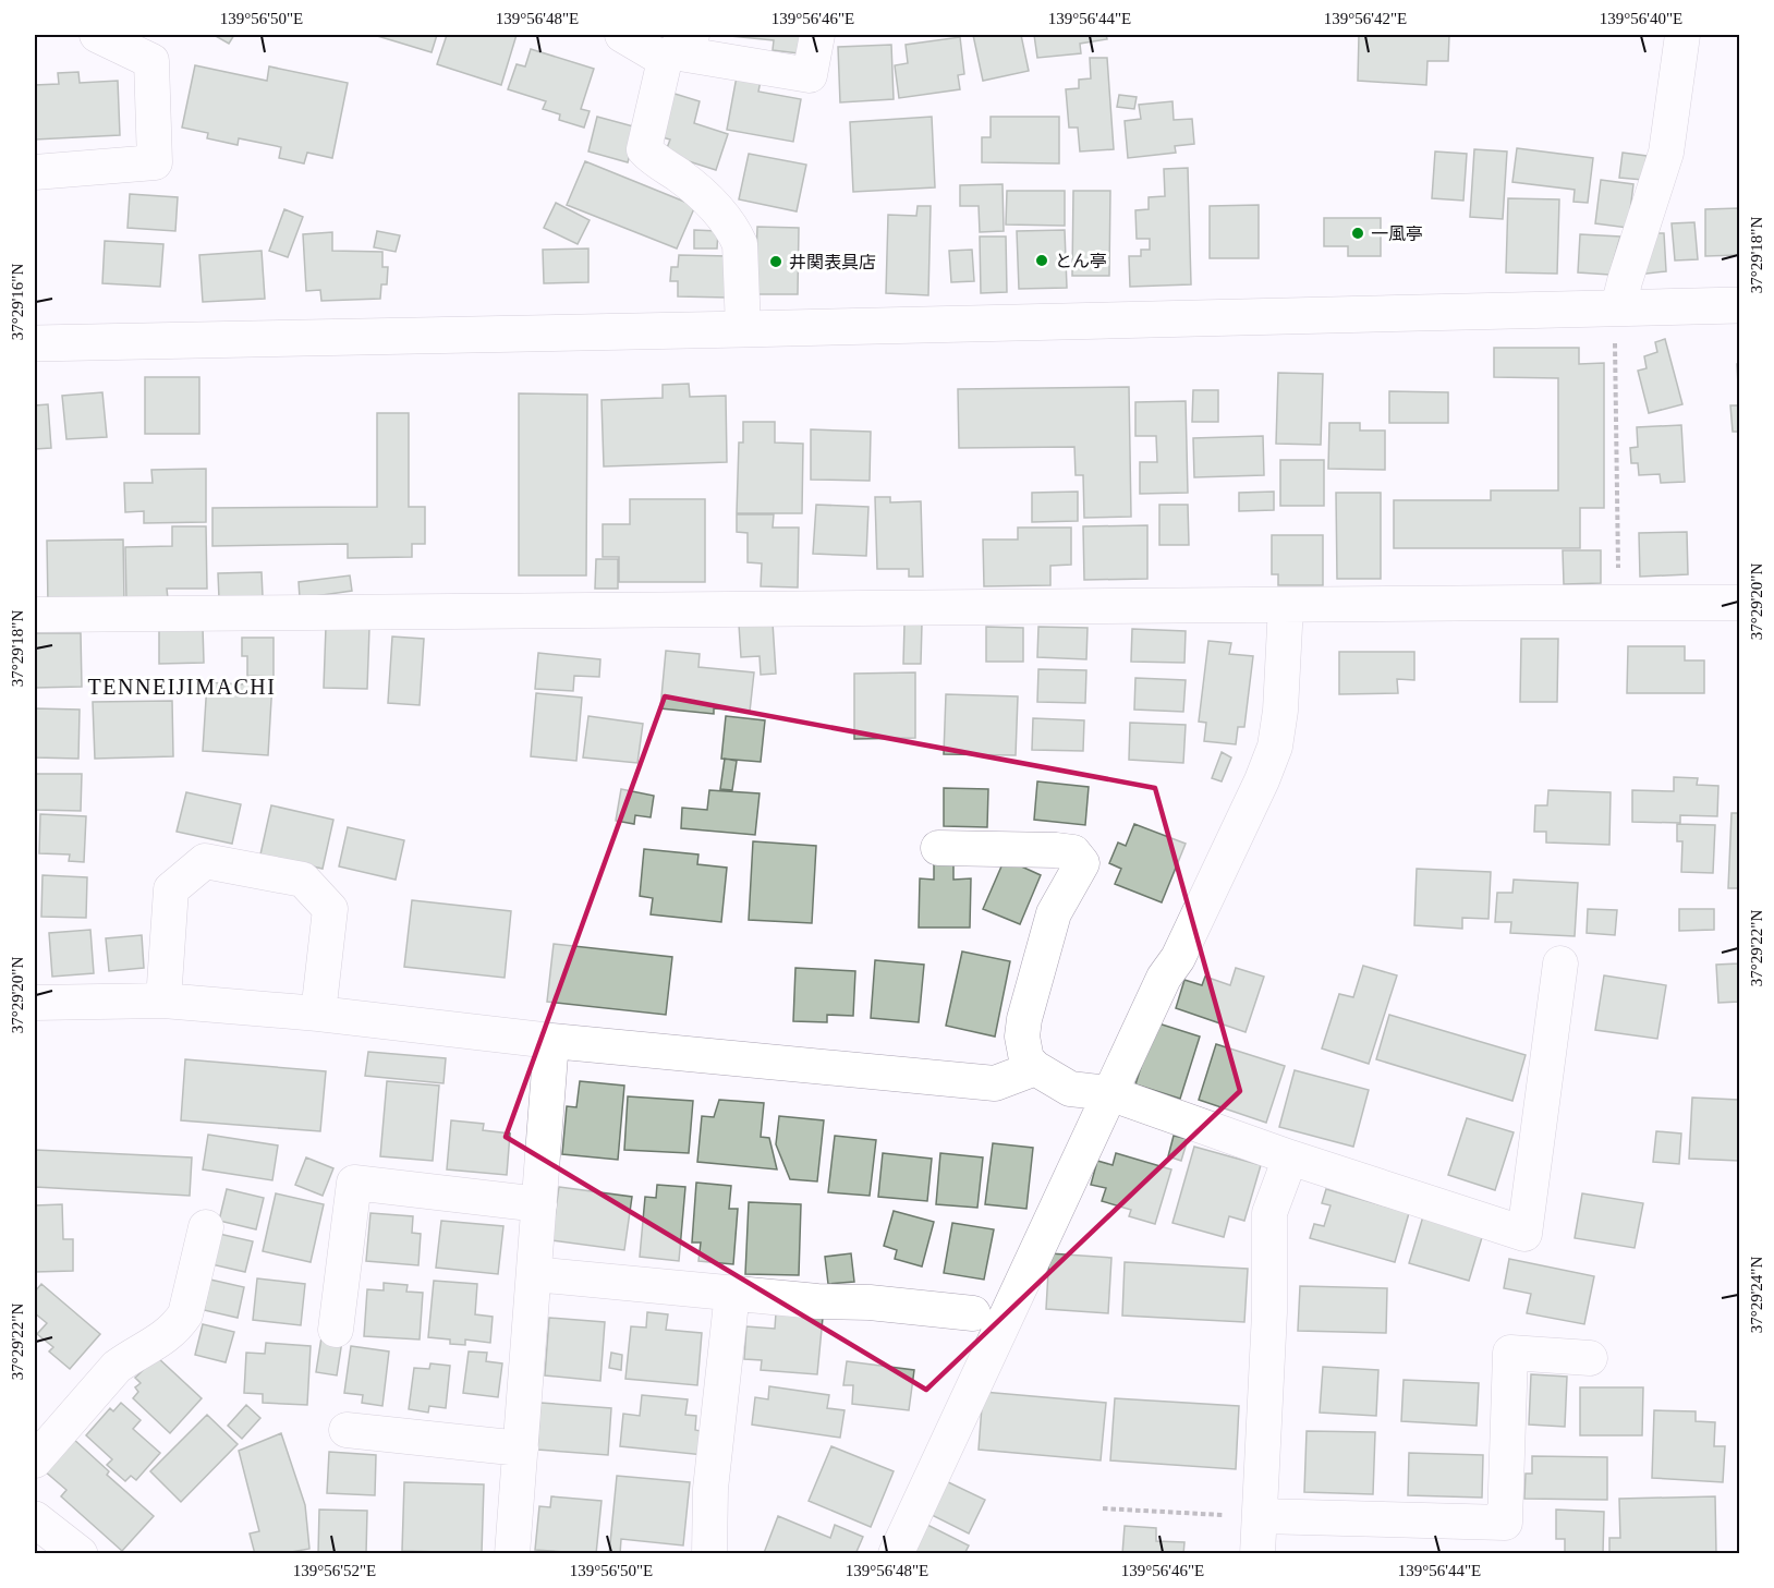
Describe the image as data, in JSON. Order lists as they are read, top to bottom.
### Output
{
  "districts": ["TENNEIJIMACHI"],
  "places": ["一風亭", "とん亭", "井関表具店"],
  "coordinates": [
    "139°56'50\"E",
    "139°56'48\"E",
    "139°56'46\"E",
    "139°56'44\"E",
    "139°56'42\"E",
    "139°56'40\"E",
    "37°29'18\"N",
    "37°29'16\"N",
    "37°29'20\"N",
    "37°29'22\"N",
    "37°29'24\"N",
    "139°56'52\"E"
  ]
}
